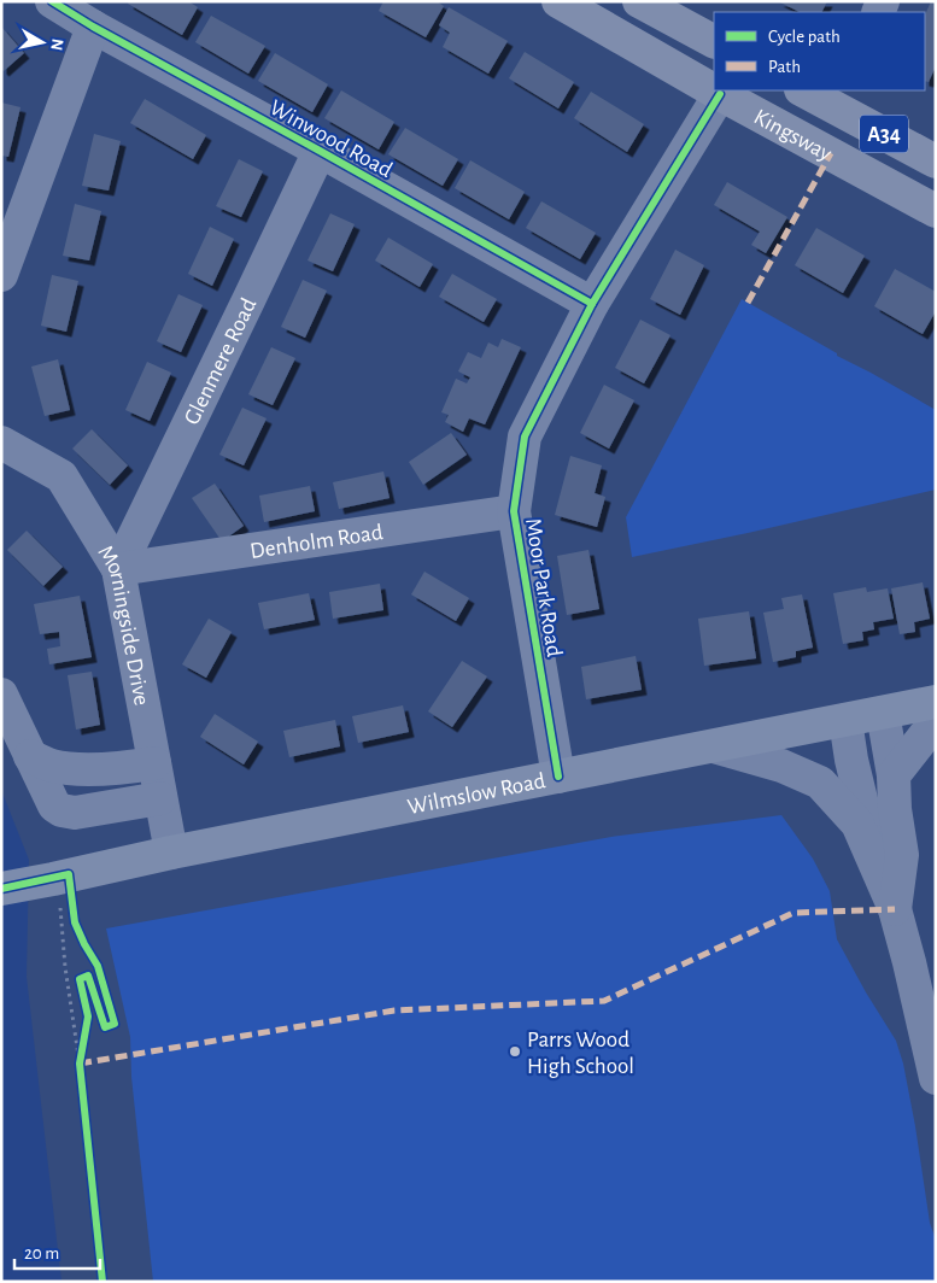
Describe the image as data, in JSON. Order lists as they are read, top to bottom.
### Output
{
  "streets": {
    "highway": ["Kingsway", "A34"],
    "main road": ["Wilmslow Road"],
    "street": [
      "Winwood Road",
      "Glenmere Road",
      "Denholm Road",
      "Moor Park Road",
      "Morningside Drive"
    ]
  },
  "crossings": [
    ["Kingsway", "Moor Park Road"],
    ["Winwood Road", "Glenmere Road"],
    ["Winwood Road", "Moor Park Road"],
    ["Glenmere Road", "Denholm Road"],
    ["Glenmere Road", "Morningside Drive"],
    ["Denholm Road", "Moor Park Road"],
    ["Denholm Road", "Morningside Drive"],
    ["Moor Park Road", "Wilmslow Road"],
    ["Morningside Drive", "Wilmslow Road"]
  ],
  "places": ["Parrs Wood High School"],
  "legend": ["Cycle path", "Path"],
  "scale_bar": "20 m",
  "north": "right"
}
